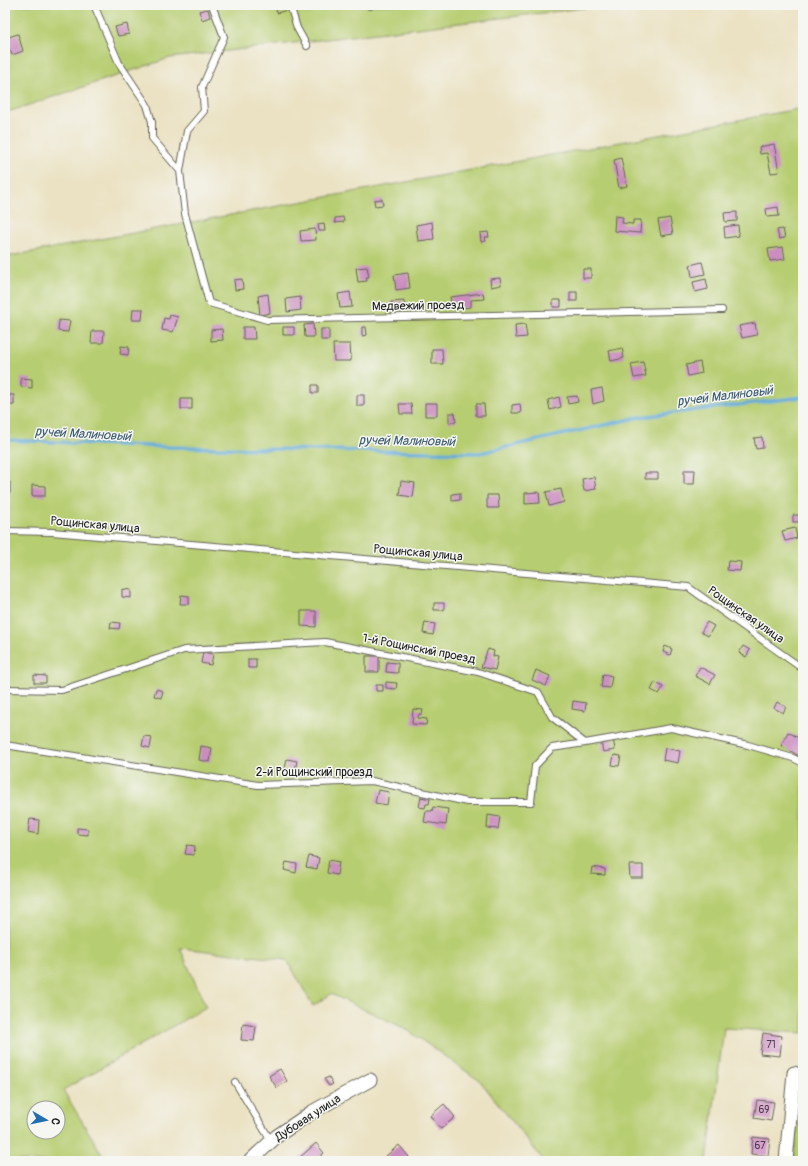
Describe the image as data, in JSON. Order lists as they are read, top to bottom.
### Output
{
  "streets": {
    "street": ["Дубовая улица"],
    "lane": [
      "Медвежий проезд",
      "Рощинская улица",
      "1-й Рощинский проезд",
      "2-й Рощинский проезд"
    ]
  },
  "crossings": [
    ["1-й Рощинский проезд", "2-й Рощинский проезд"]
  ],
  "water": ["ручей Малиновый"],
  "house_numbers": ["71", "69", "67"],
  "north": "right"
}
